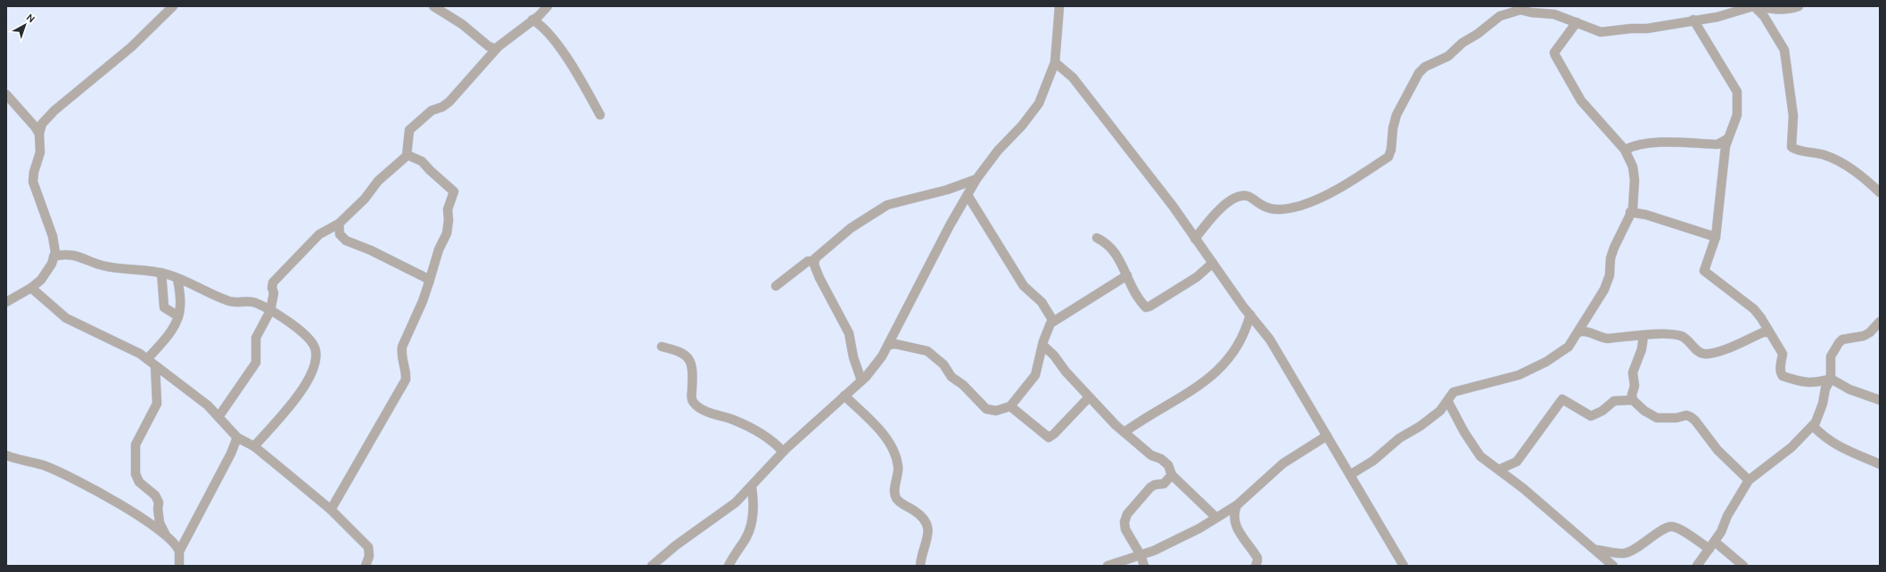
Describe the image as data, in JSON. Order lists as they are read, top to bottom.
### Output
{
  "north": "top right"
}
